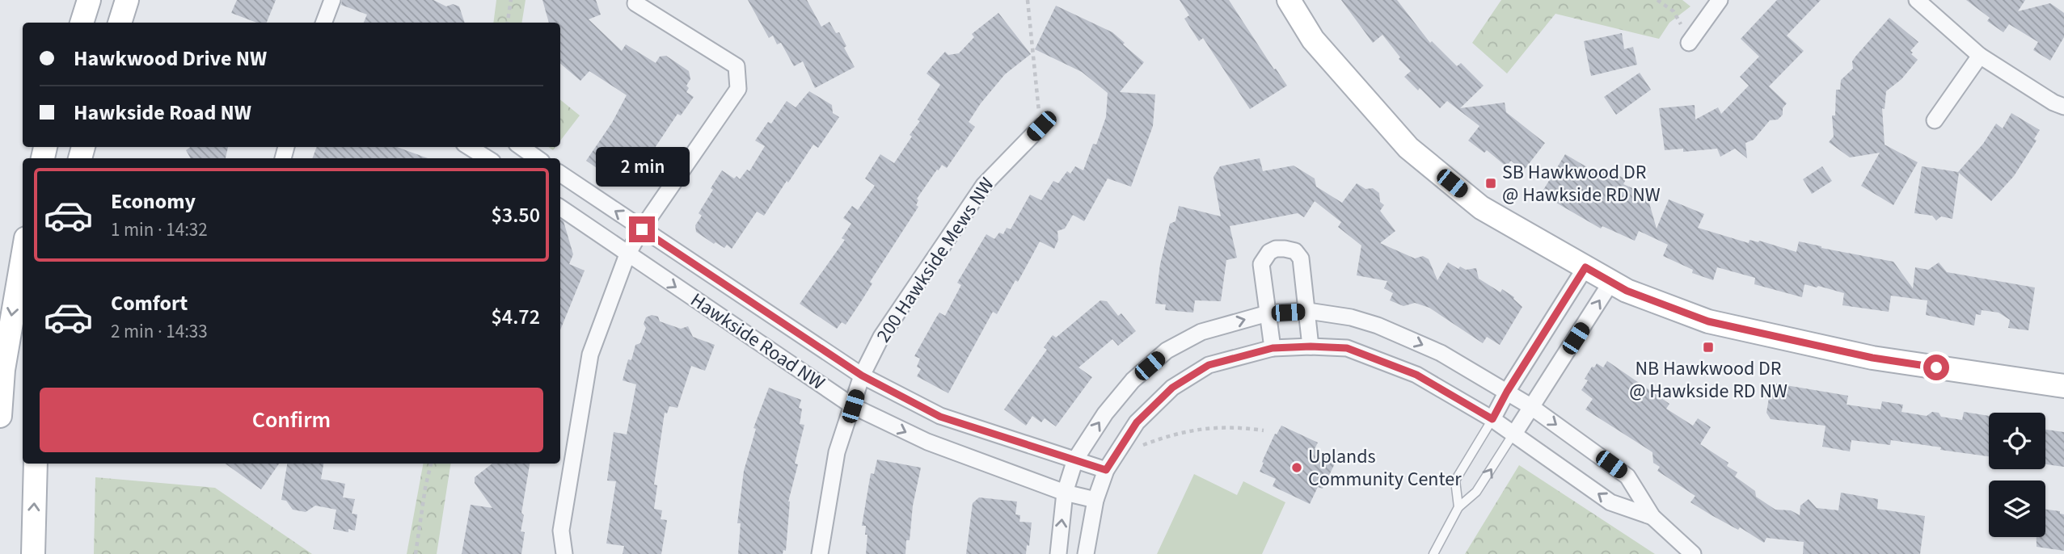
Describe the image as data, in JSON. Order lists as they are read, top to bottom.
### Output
{
  "streets": {
    "street": ["200 Hawkside Mews NW", "Hawkside Road NW"]
  },
  "crossings": [
    ["200 Hawkside Mews NW", "Hawkside Road NW"]
  ],
  "places": {
    "transit": ["SB Hawkwood DR @ Hawkside RD NW", "NB Hawkwood DR @ Hawkside RD NW"],
    "other": ["Uplands Community Center"]
  },
  "page": {
    "banner": ["Hawkwood Drive NW", "Hawkside Road NW"],
    "bubble": "2 min",
    "list": [
      {
        "name": "Economy",
        "note": "1 min · 14:32",
        "value": "$3.50"
      },
      {
        "name": "Comfort",
        "note": "2 min · 14:33",
        "value": "$4.72"
      }
    ],
    "buttons": "Confirm"
  }
}
